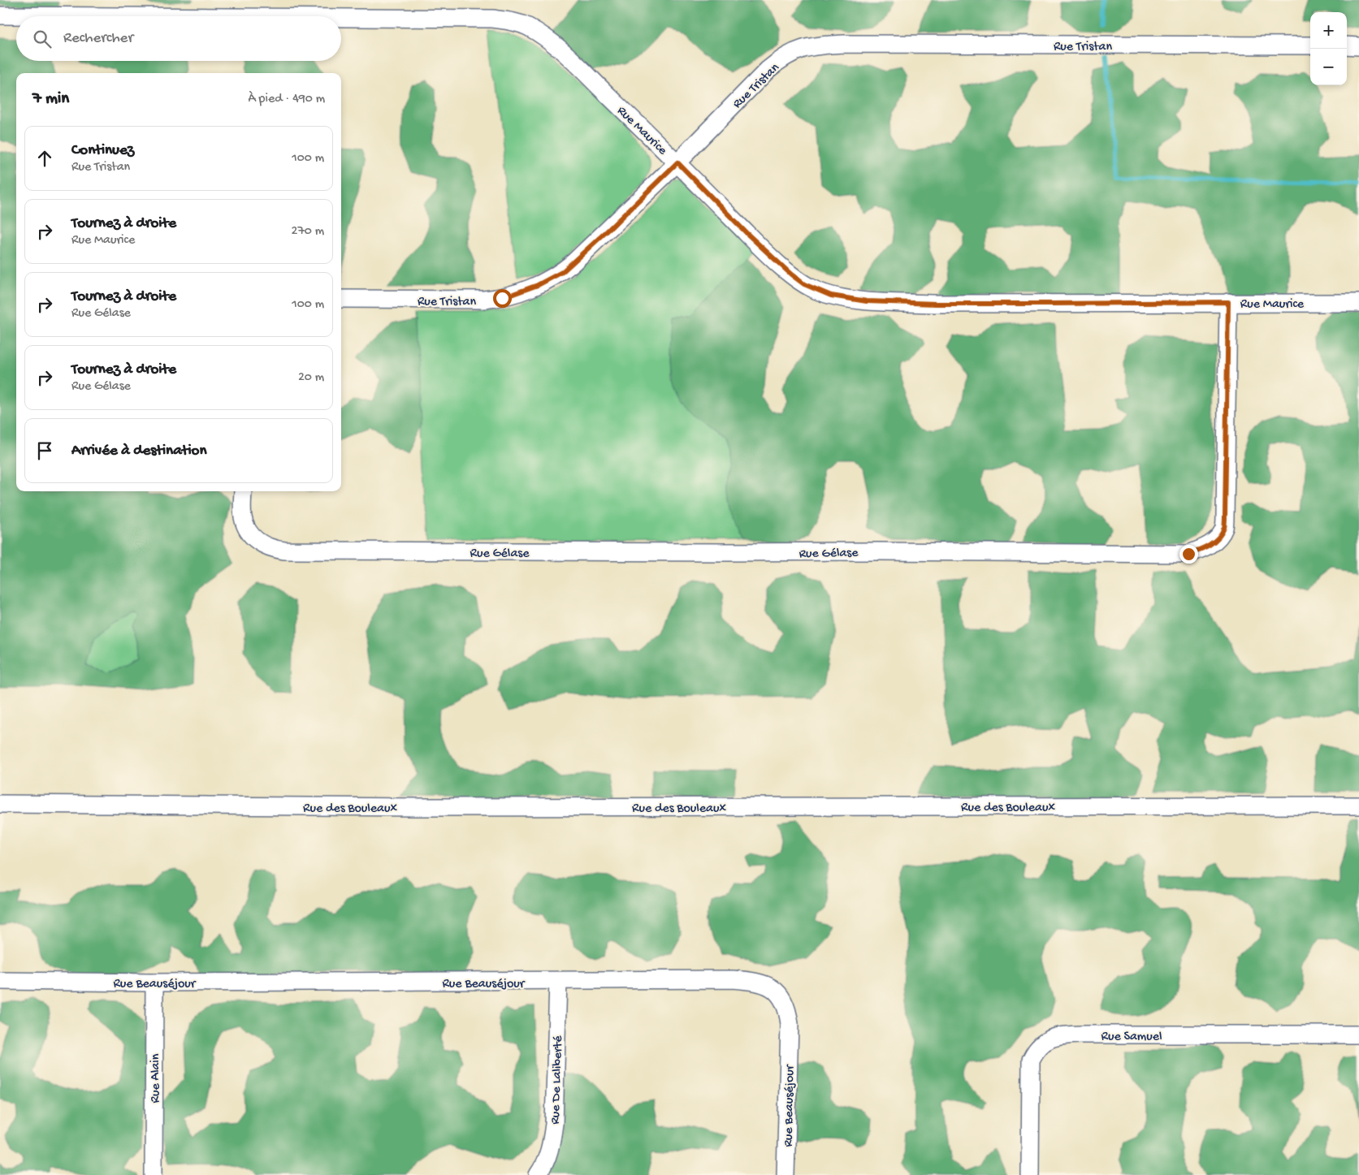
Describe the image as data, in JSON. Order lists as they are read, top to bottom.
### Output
{
  "streets": {
    "street": [
      "Rue Tristan",
      "Rue Maurice",
      "Rue Gélase",
      "Rue des Bouleaux",
      "Rue Beauséjour",
      "Rue Samuel",
      "Rue Alain",
      "Rue De Laliberté"
    ]
  },
  "crossings": [
    ["Rue Tristan", "Rue Maurice"],
    ["Rue Maurice", "Rue Gélase"],
    ["Rue Beauséjour", "Rue Alain"],
    ["Rue Beauséjour", "Rue De Laliberté"]
  ],
  "page": {
    "map_buttons": ["+", "−"],
    "search": "Rechercher",
    "heading": ["7 min", "À pied · 490 m"],
    "list": [
      ["Continuez", "Rue Tristan", "100 m"],
      ["Tournez à droite", "Rue Maurice", "270 m"],
      ["Tournez à droite", "Rue Gélase", "100 m"],
      ["Tournez à droite", "Rue Gélase", "20 m"],
      "Arrivée à destination"
    ]
  }
}
